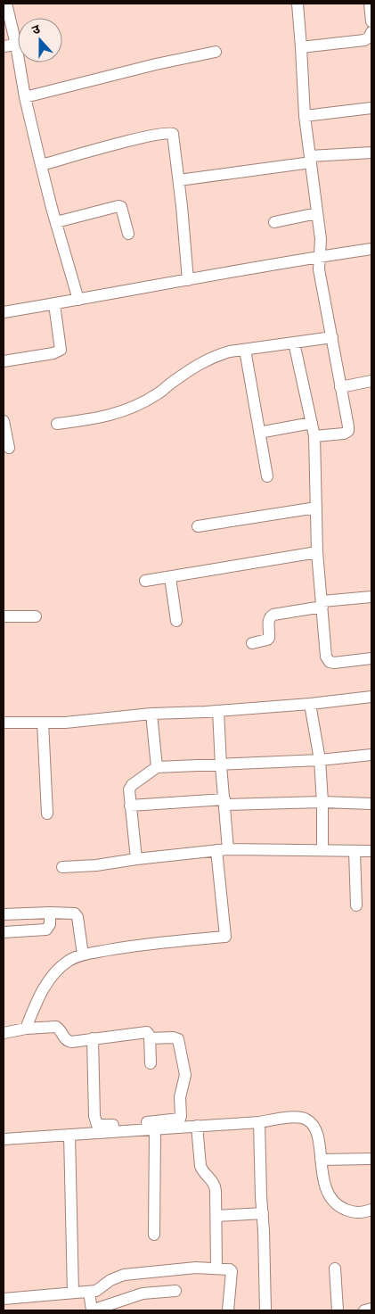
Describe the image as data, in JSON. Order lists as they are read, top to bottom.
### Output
{
  "north": "top"
}
